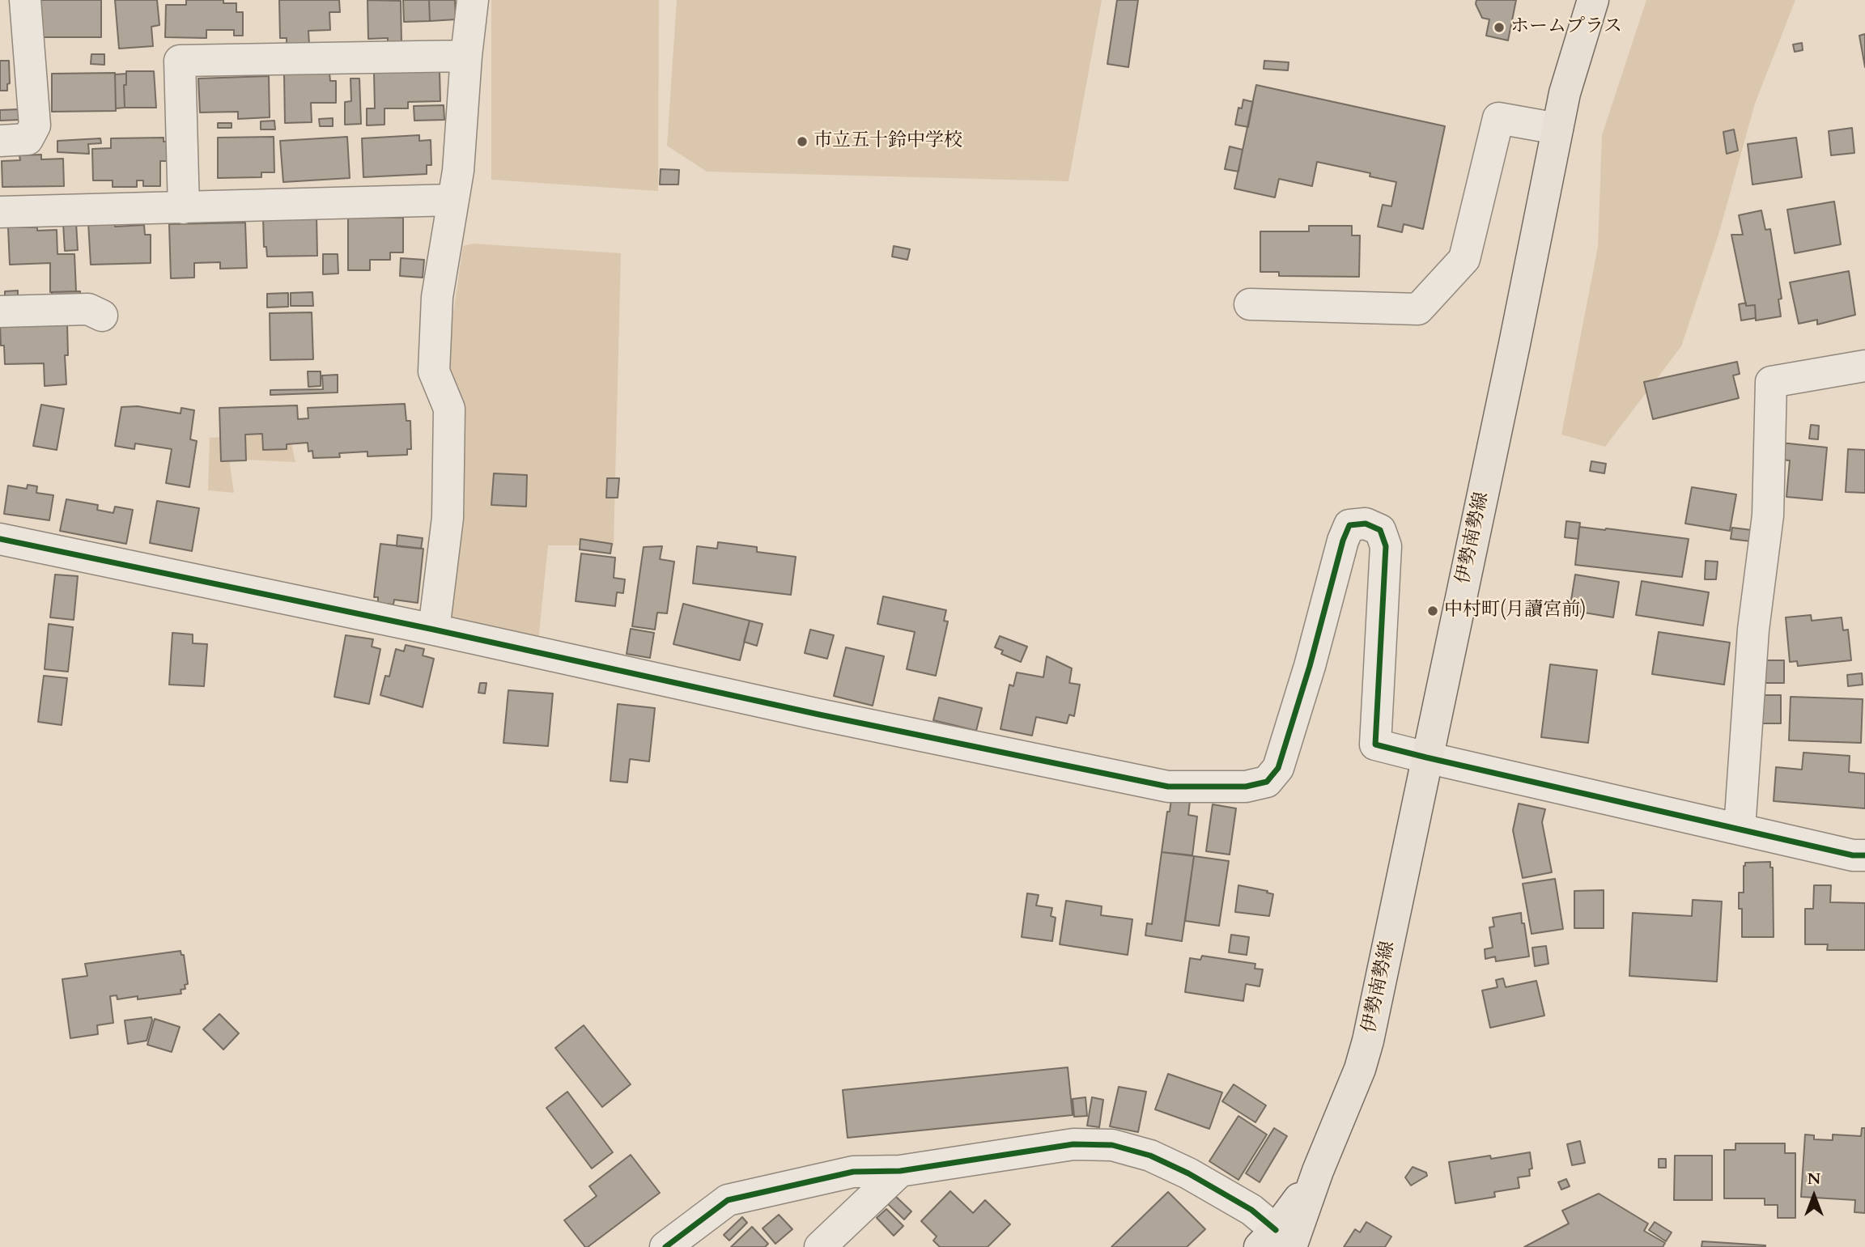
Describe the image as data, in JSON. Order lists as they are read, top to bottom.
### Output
{
  "streets": {
    "main road": ["伊勢南勢線"]
  },
  "places": ["ホームプラス", "市立五十鈴中学校", "中村町(月讀宮前)"],
  "north": "top"
}
